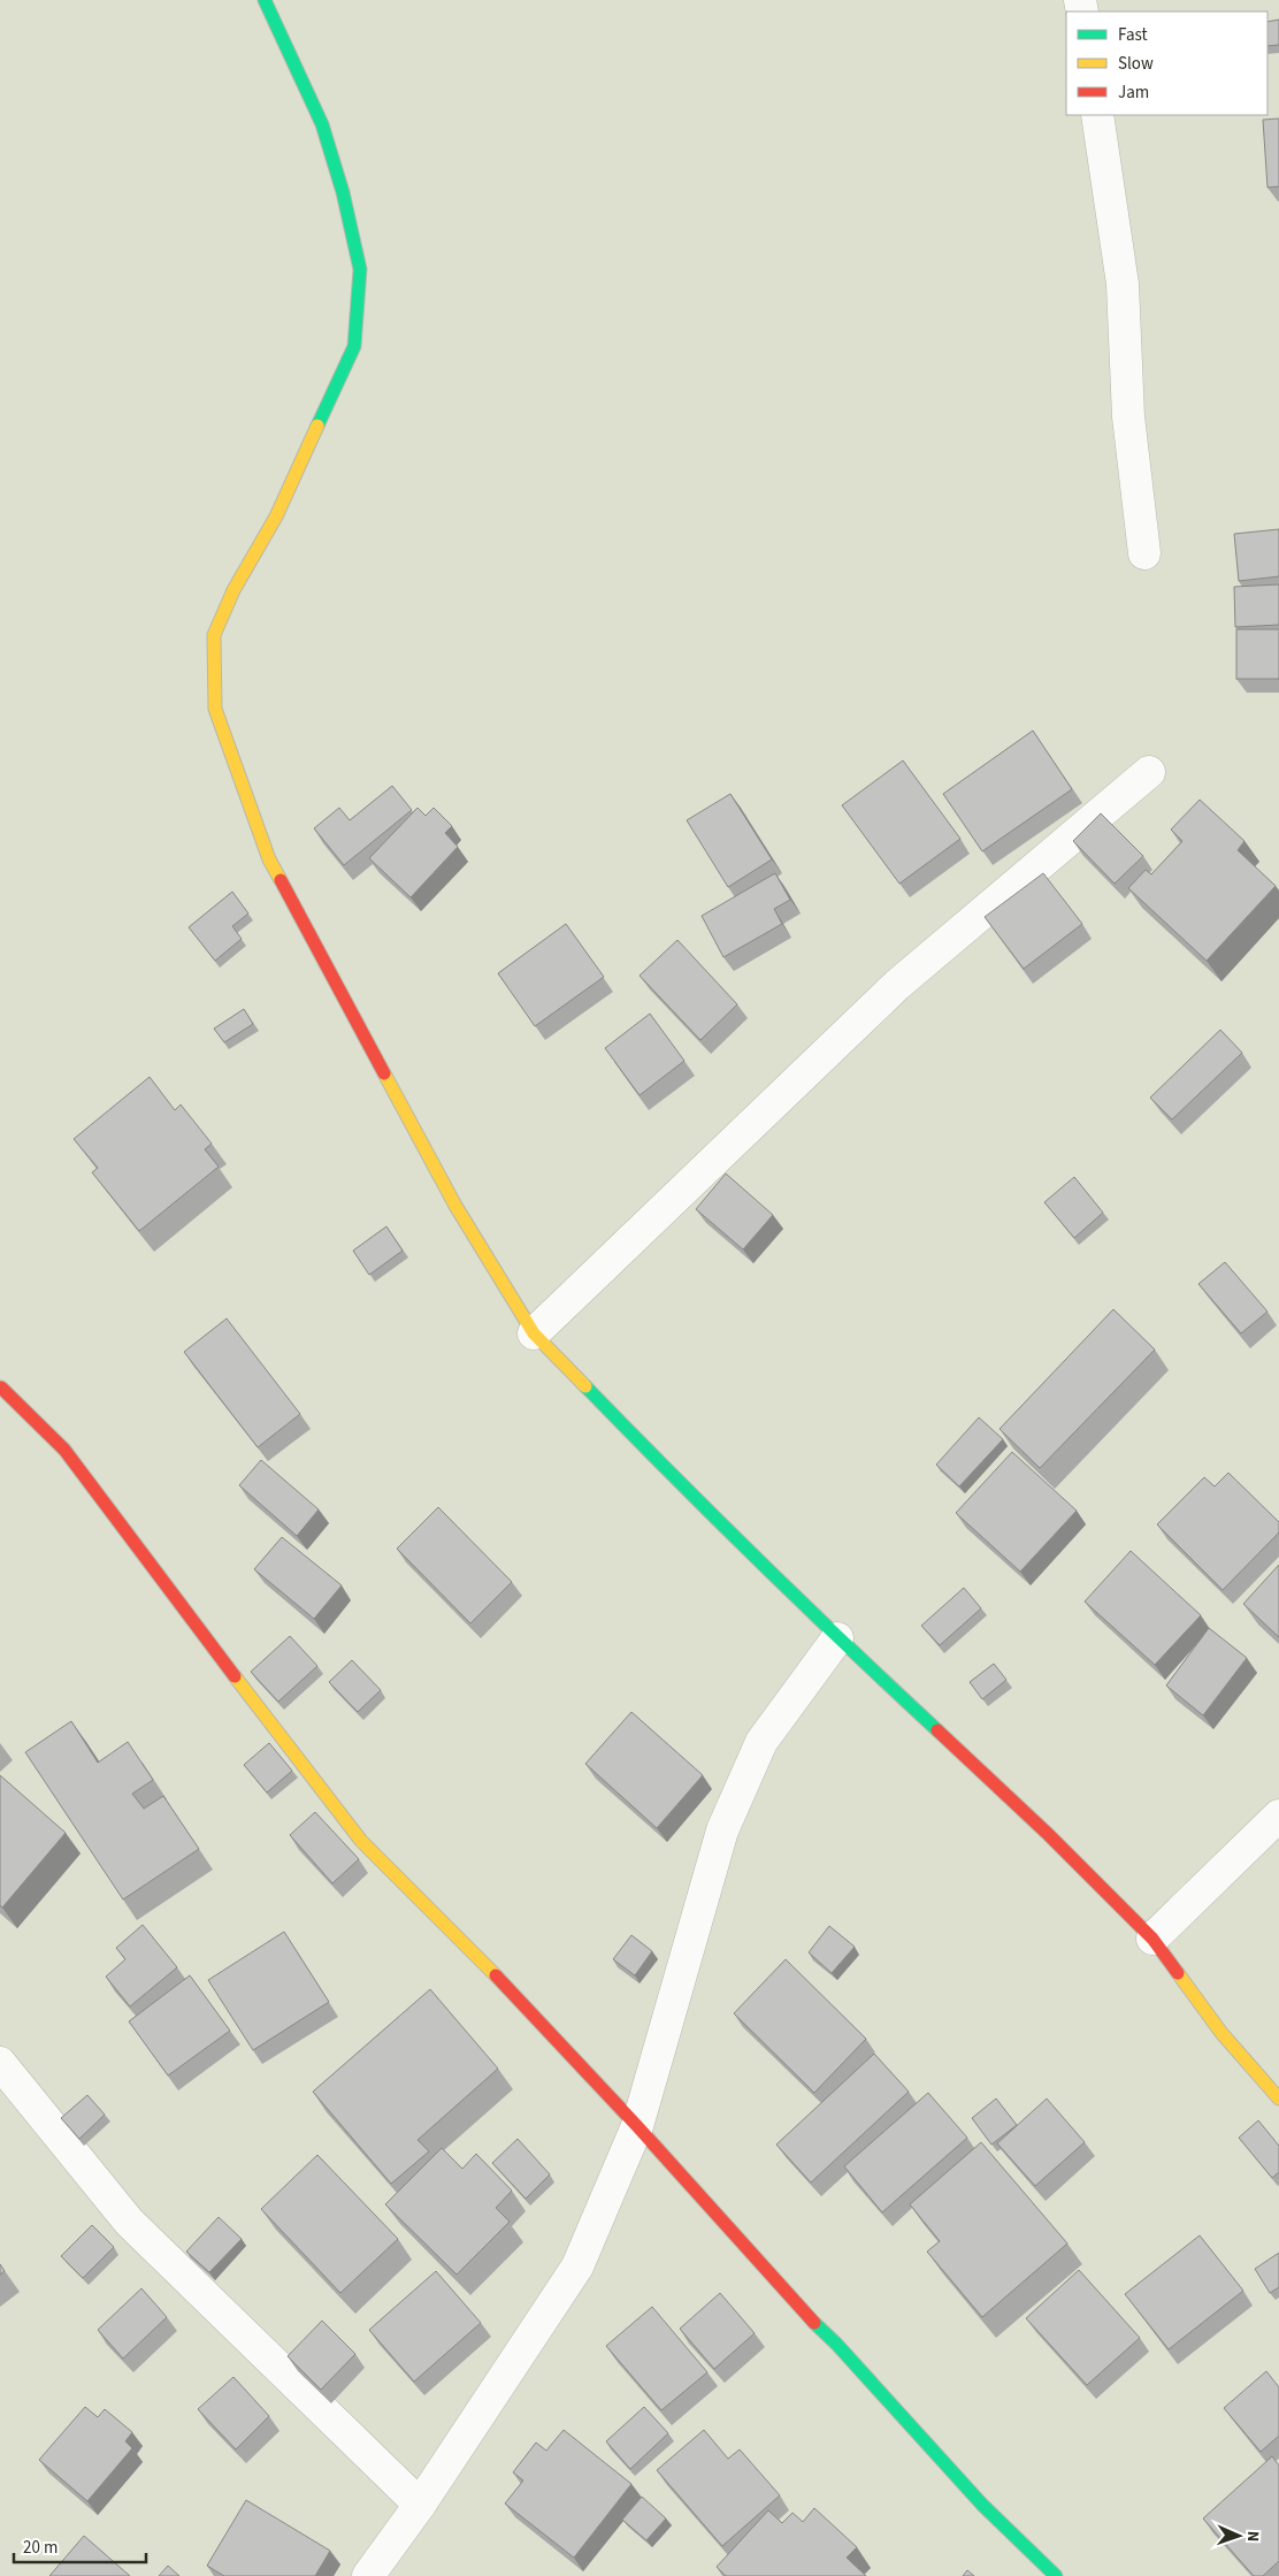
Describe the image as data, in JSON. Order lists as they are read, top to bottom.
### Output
{
  "legend": ["Fast", "Slow", "Jam"],
  "scale_bar": "20 m",
  "north": "right"
}
